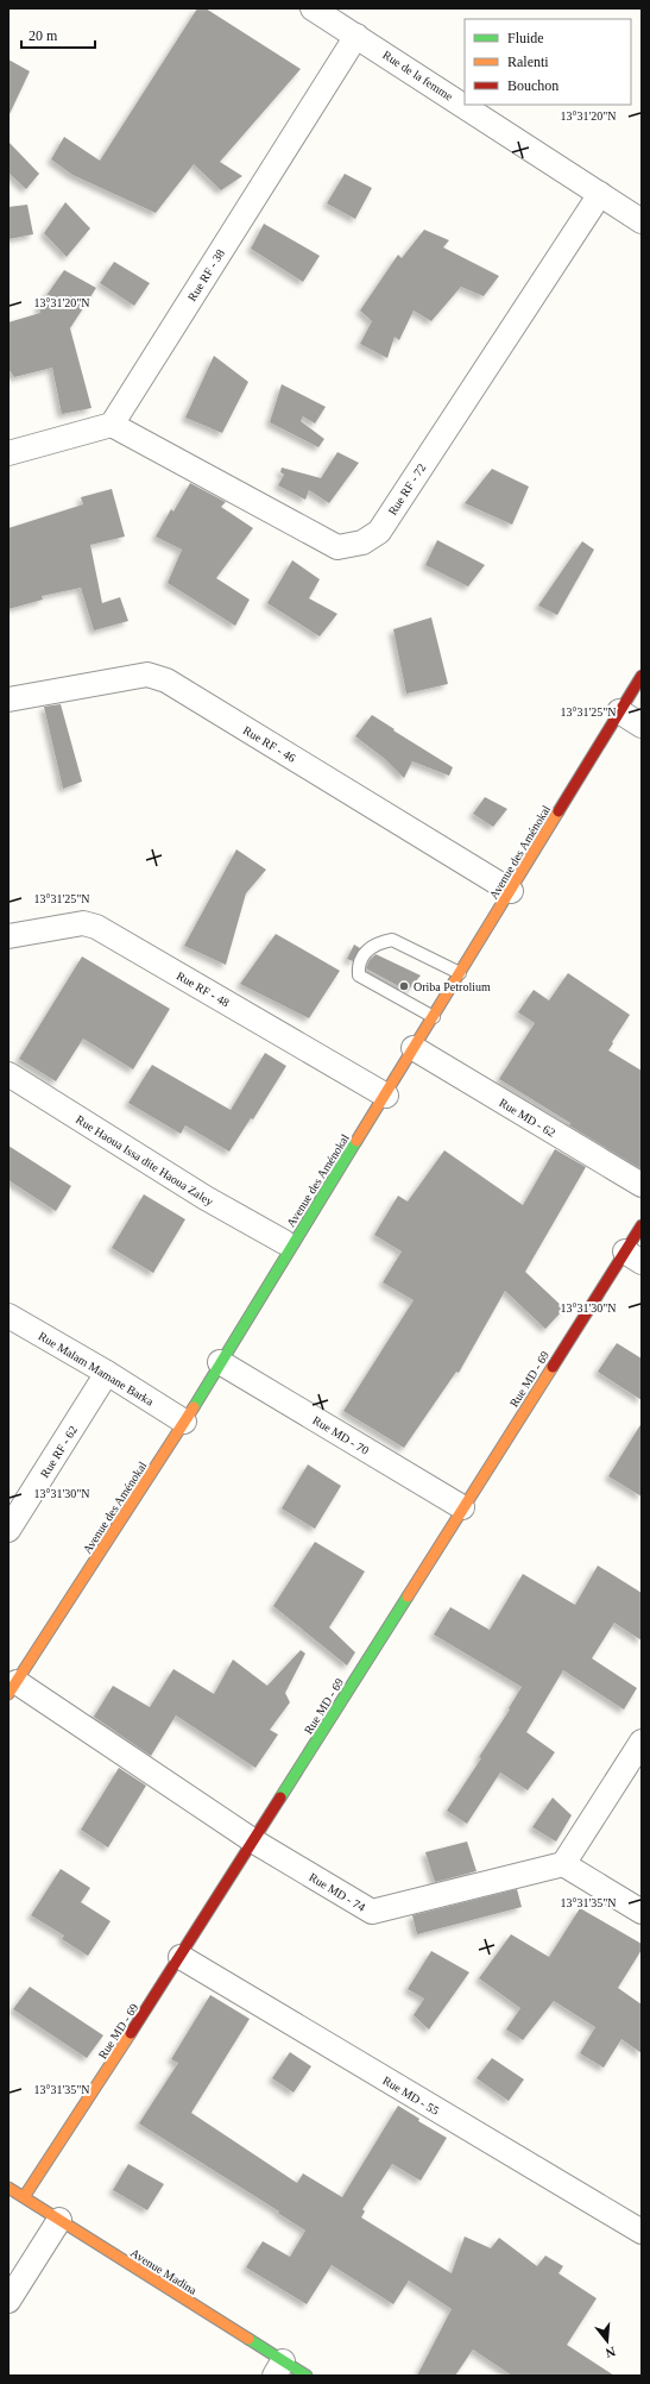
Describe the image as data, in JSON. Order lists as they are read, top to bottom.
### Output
{
  "streets": {
    "street": [
      "Rue de la femme",
      "Rue RF - 38",
      "Rue RF - 72",
      "Rue RF - 46",
      "Avenue des Aménokal",
      "Rue RF - 48",
      "Rue MD - 62",
      "Rue Haoua Issa dite Haoua Zaley",
      "Rue Malam Mamane Barka",
      "Rue MD - 69",
      "Rue MD - 70",
      "Rue RF - 62",
      "Rue MD - 74",
      "Rue MD - 55",
      "Avenue Madina"
    ]
  },
  "crossings": [
    ["Rue de la femme", "Rue RF - 38"],
    ["Rue de la femme", "Rue RF - 72"],
    ["Rue RF - 38", "Rue RF - 72"],
    ["Rue RF - 46", "Avenue des Aménokal"],
    ["Avenue des Aménokal", "Rue RF - 48"],
    ["Avenue des Aménokal", "Rue MD - 62"],
    ["Avenue des Aménokal", "Rue Malam Mamane Barka"],
    ["Avenue des Aménokal", "Rue MD - 70"],
    ["Avenue des Aménokal", "Rue MD - 74"],
    ["Rue Malam Mamane Barka", "Rue RF - 62"],
    ["Rue MD - 69", "Rue MD - 70"],
    ["Rue MD - 69", "Rue MD - 74"],
    ["Rue MD - 69", "Rue MD - 55"],
    ["Rue MD - 69", "Avenue Madina"]
  ],
  "places": ["Oriba Petrolium"],
  "legend": ["Fluide", "Ralenti", "Bouchon"],
  "scale_bar": "20 m",
  "north": "bottom",
  "coordinates": [
    "13°31'20\"N",
    "13°31'25\"N",
    "13°31'30\"N",
    "13°31'35\"N"
  ]
}
